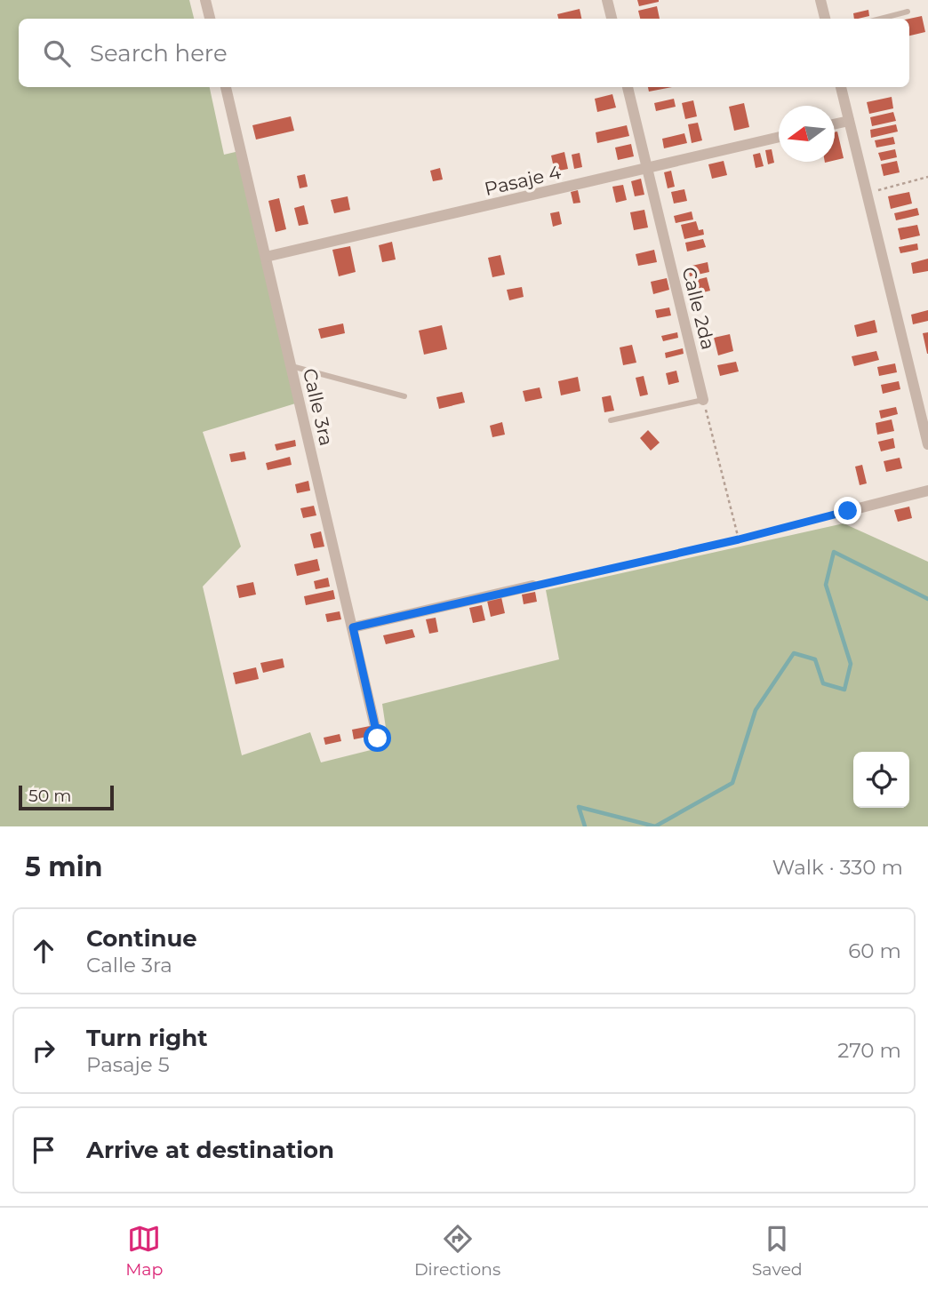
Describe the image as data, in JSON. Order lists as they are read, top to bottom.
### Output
{
  "streets": {
    "street": ["Pasaje 4", "Calle 2da", "Calle 3ra"]
  },
  "crossings": [
    ["Pasaje 4", "Calle 2da"],
    ["Pasaje 4", "Calle 3ra"]
  ],
  "scale_bar": "50 m",
  "north": "left",
  "page": {
    "search": "Search here",
    "scale": "50 m",
    "heading": ["5 min", "Walk · 330 m"],
    "list": [
      ["Continue", "Calle 3ra", "60 m"],
      ["Turn right", "Pasaje 5", "270 m"],
      "Arrive at destination"
    ],
    "nav": ["Map", "Directions", "Saved"]
  }
}
